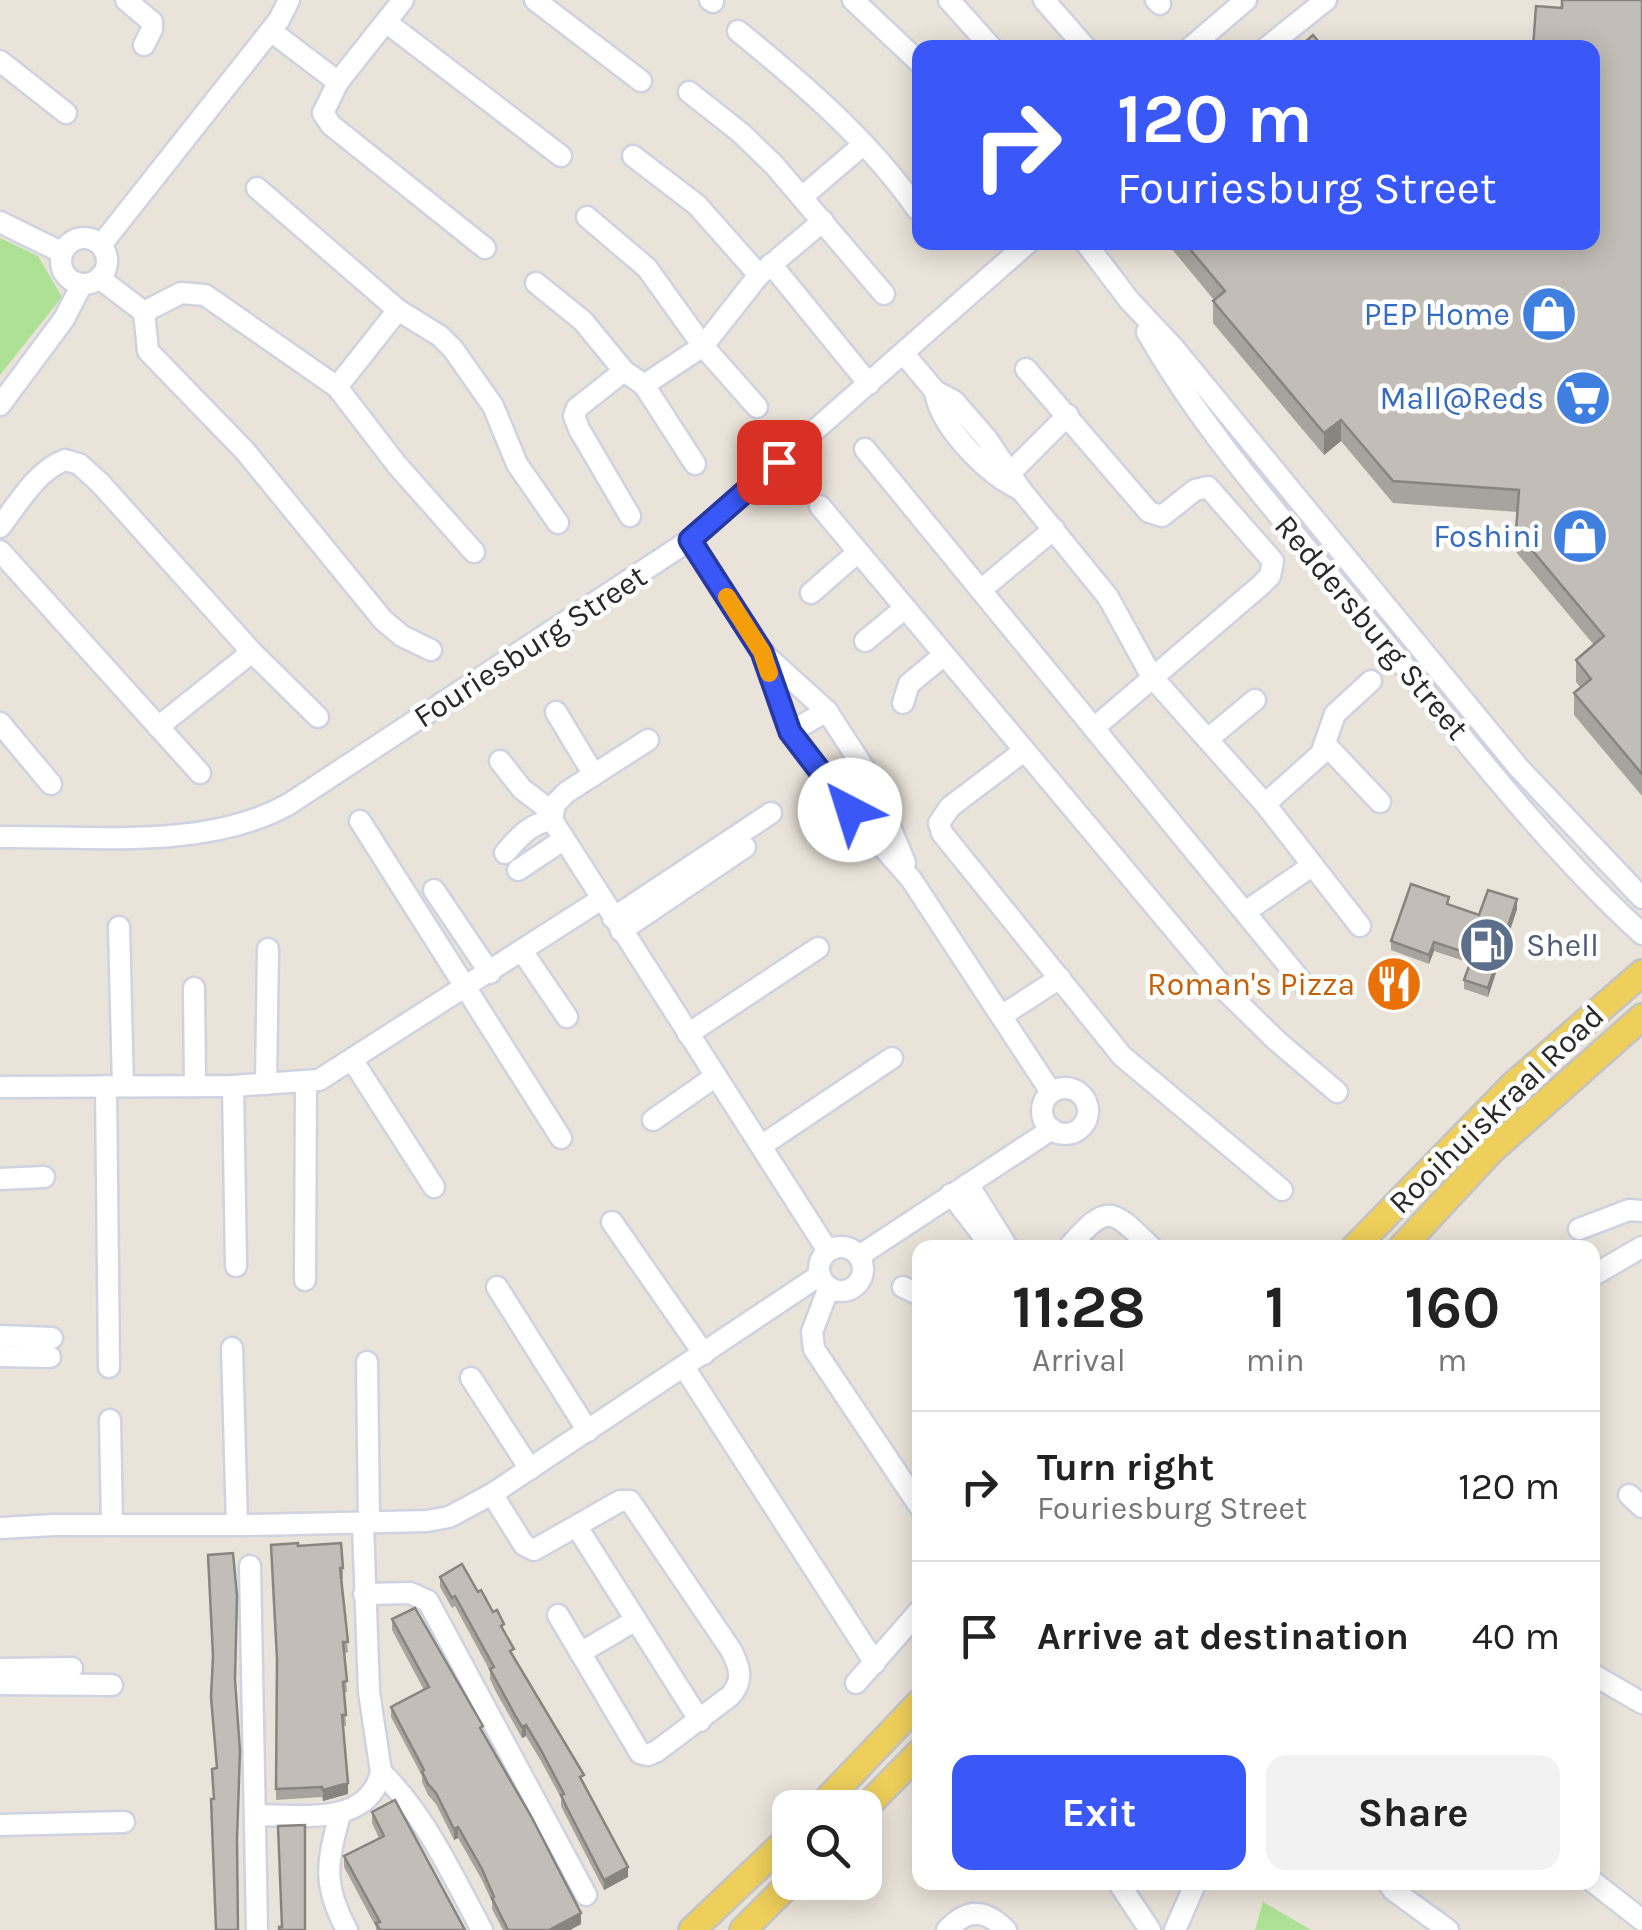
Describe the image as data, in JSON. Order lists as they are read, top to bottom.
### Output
{
  "streets": {
    "main road": ["Rooihuiskraal Road"],
    "street": ["Reddersburg Street", "Fouriesburg Street"]
  },
  "places": {
    "shop": ["PEP Home", "Foshini"],
    "supermarket": ["Mall@Reds"],
    "fuel station": ["Shell"],
    "restaurant": ["Roman's Pizza"]
  },
  "page": {
    "turn": ["120 m", "Fouriesburg Street"],
    "eta": [
      "11:28",
      "Arrival",
      "1",
      "min",
      "160",
      "m"
    ],
    "list": [
      {
        "name": "Turn right",
        "note": "Fouriesburg Street",
        "value": "120 m"
      },
      {
        "name": "Arrive at destination",
        "value": "40 m"
      }
    ],
    "buttons": ["Exit", "Share"]
  }
}
